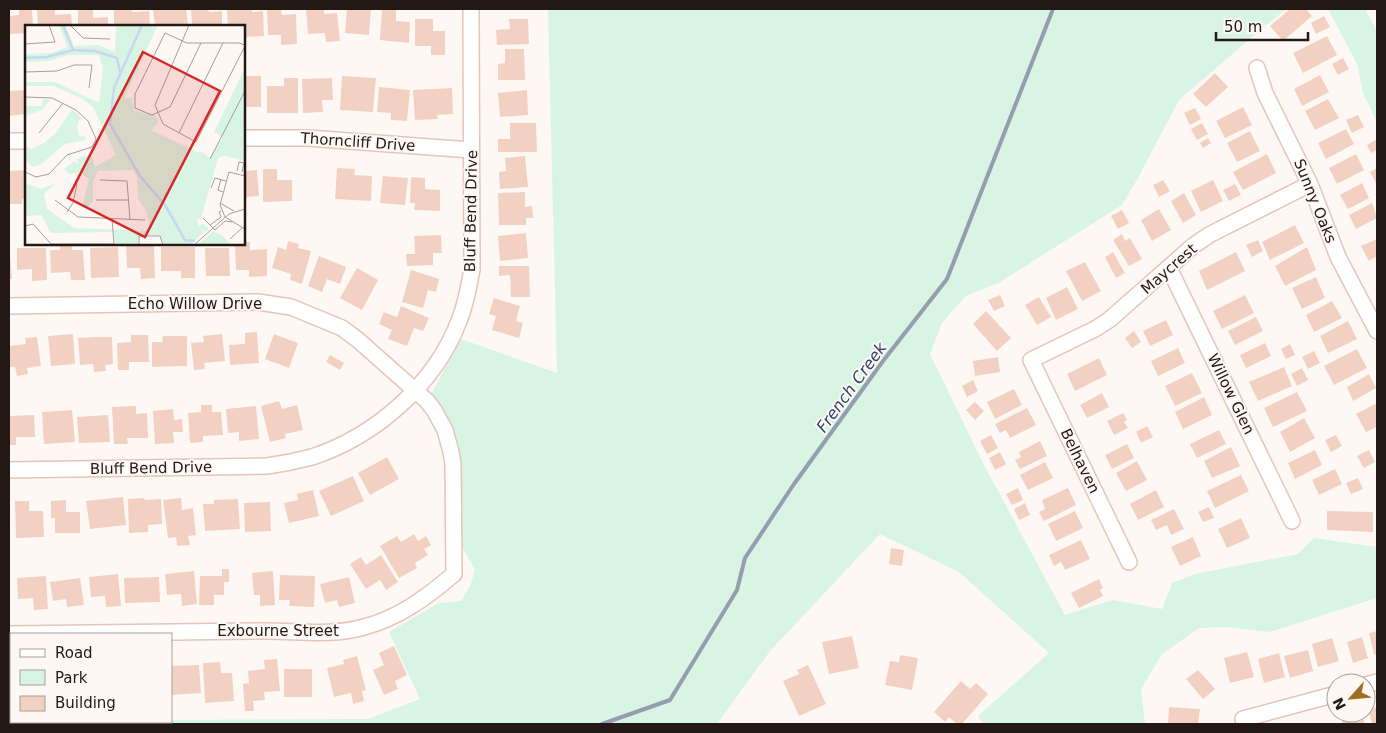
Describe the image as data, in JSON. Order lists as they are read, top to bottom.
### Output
{
  "streets": {
    "street": [
      "Thorncliff Drive",
      "Sunny Oaks",
      "Bluff Bend Drive",
      "Maycrest",
      "Echo Willow Drive",
      "Willow Glen",
      "Belhaven",
      "Exbourne Street"
    ]
  },
  "crossings": [
    ["Thorncliff Drive", "Bluff Bend Drive"],
    ["Sunny Oaks", "Maycrest"],
    ["Bluff Bend Drive", "Echo Willow Drive"],
    ["Bluff Bend Drive", "Exbourne Street"],
    ["Maycrest", "Willow Glen"],
    ["Maycrest", "Belhaven"],
    ["Echo Willow Drive", "Exbourne Street"]
  ],
  "water": ["French Creek"],
  "legend": ["Road", "Park", "Building"],
  "scale_bar": "50 m",
  "north": "bottom left"
}
